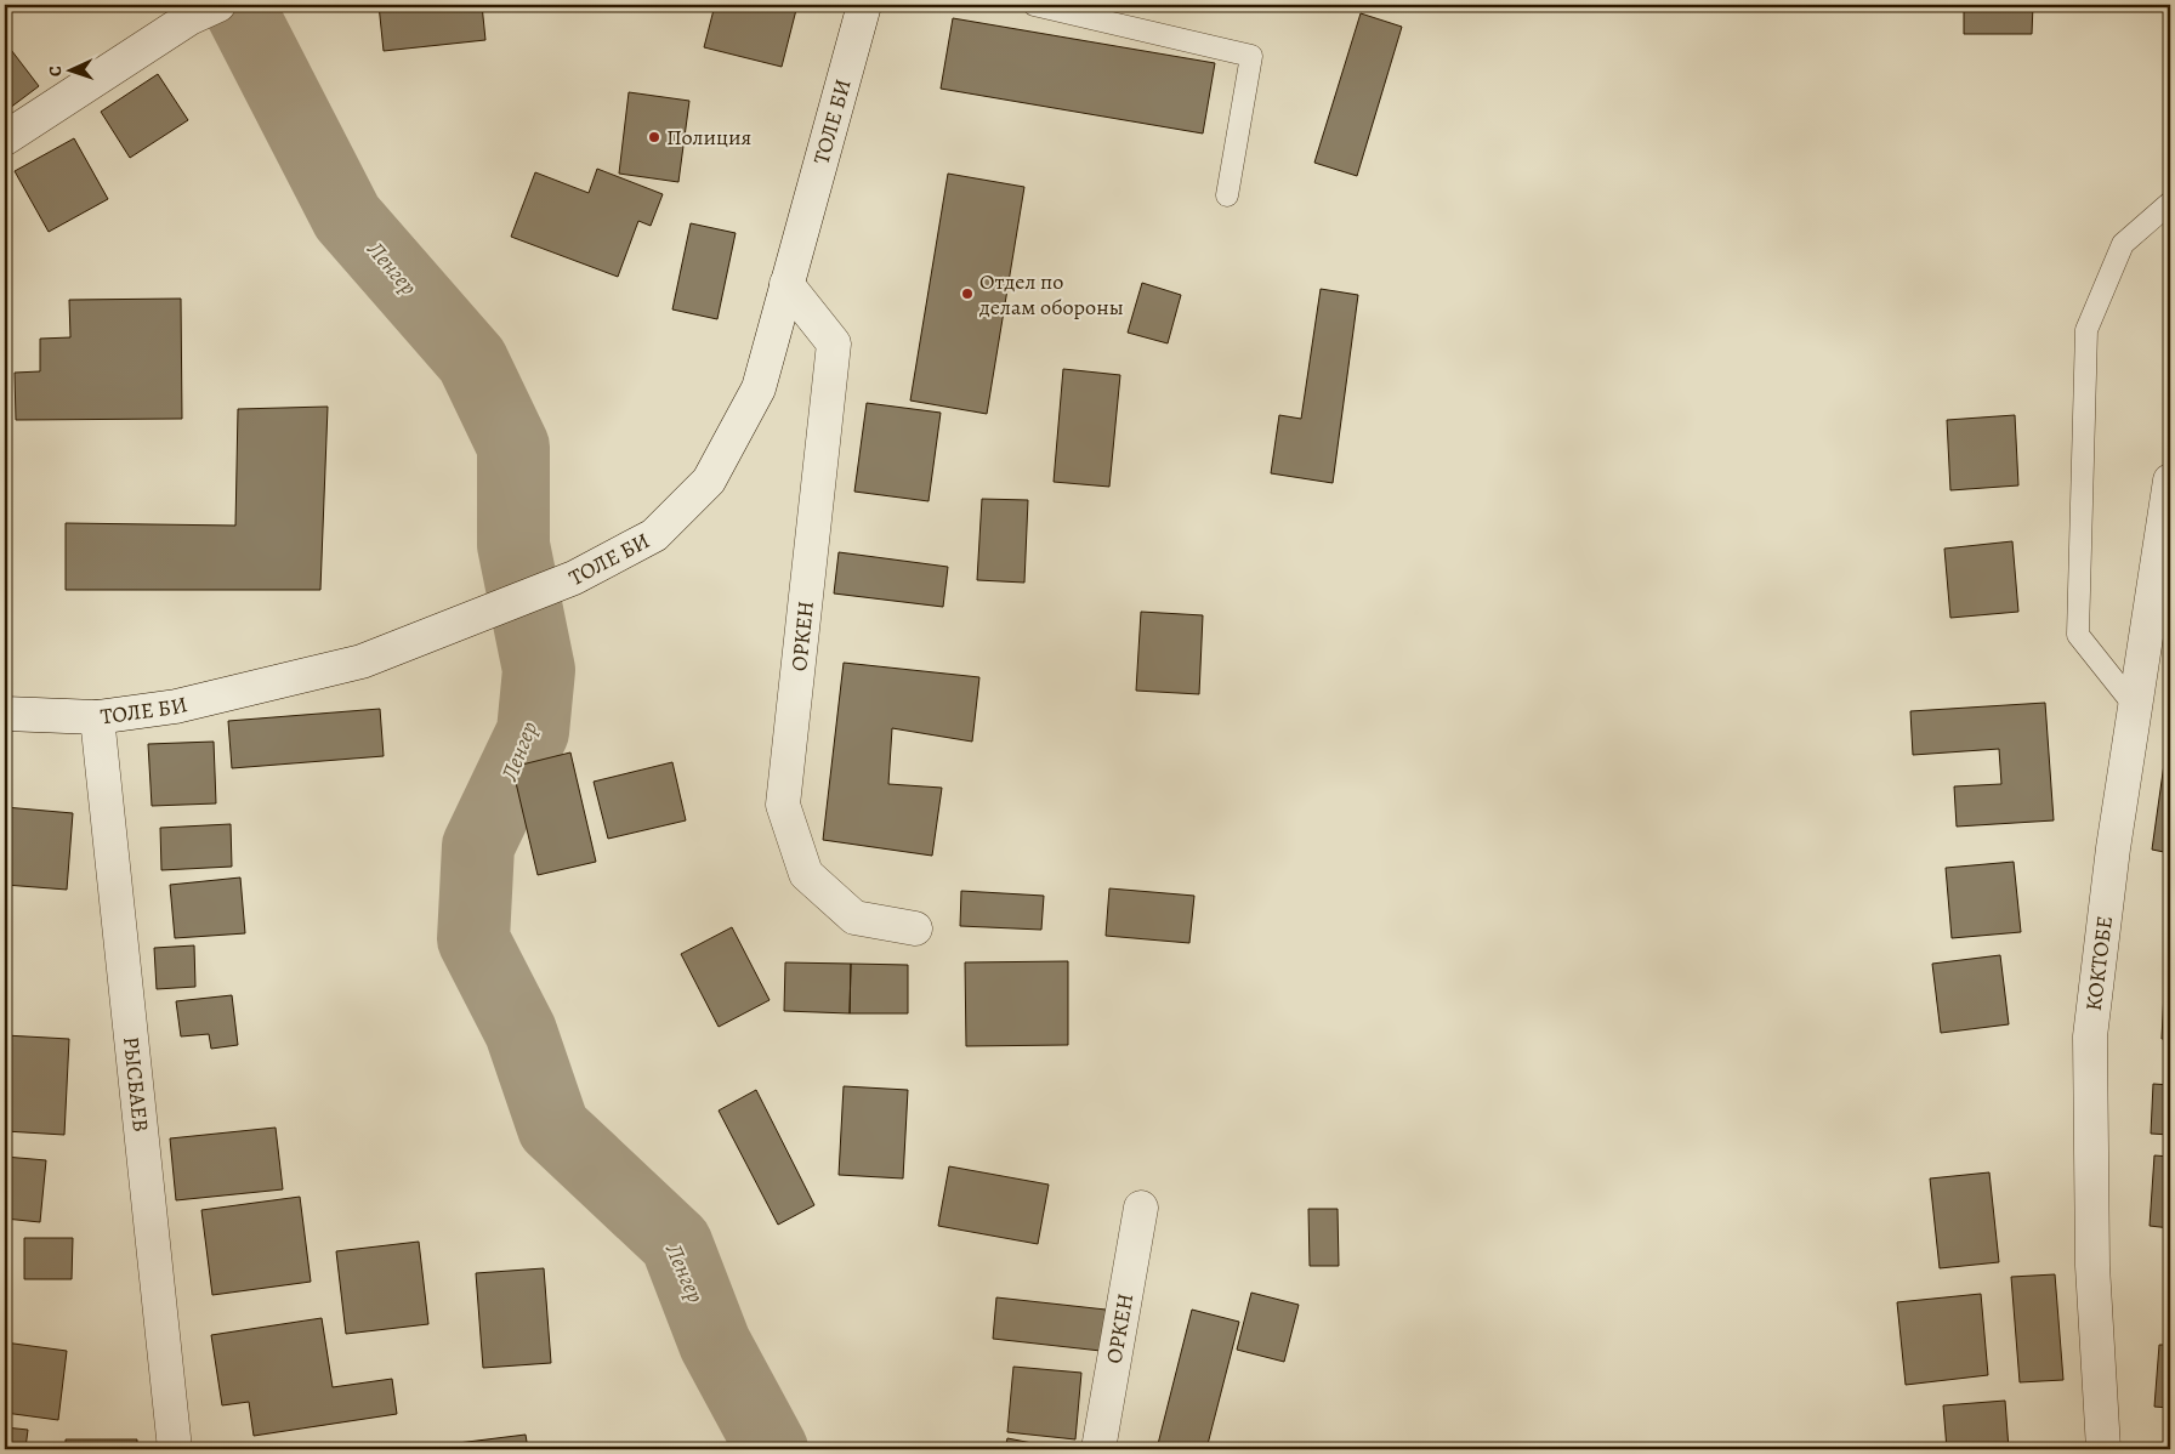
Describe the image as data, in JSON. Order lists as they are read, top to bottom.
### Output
{
  "streets": {
    "street": [
      "ТОЛЕ БИ",
      "ОРКЕН",
      "КОКТОБЕ",
      "РЫСБАЕВ"
    ]
  },
  "crossings": [
    ["ТОЛЕ БИ", "ОРКЕН"],
    ["ТОЛЕ БИ", "РЫСБАЕВ"]
  ],
  "water": ["Ленгер"],
  "places": ["Полиция", "Отдел по делам обороны"],
  "north": "left"
}
